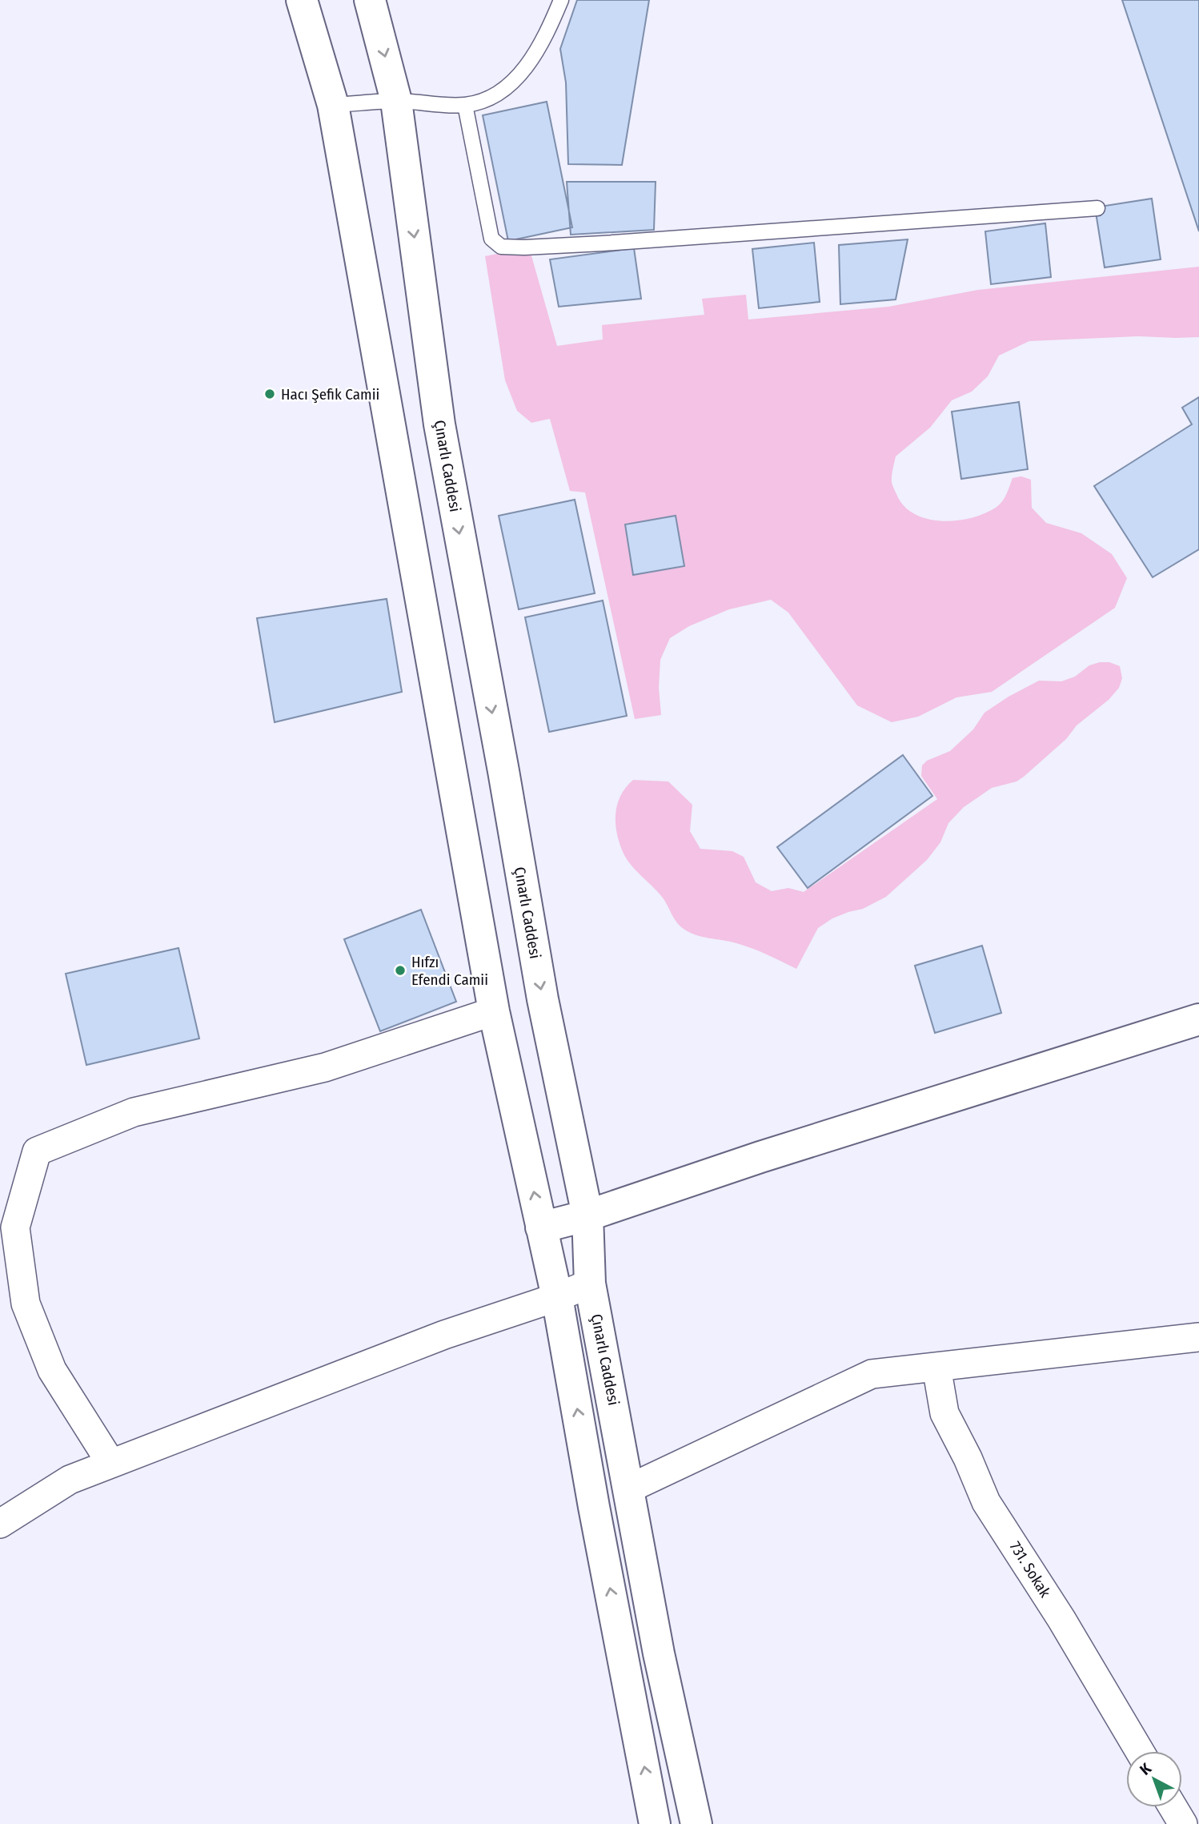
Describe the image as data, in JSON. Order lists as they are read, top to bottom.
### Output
{
  "streets": {
    "street": ["Çınarlı Caddesi", "731. Sokak"]
  },
  "places": ["Hacı Şefik Camii", "Hıfzı Efendi Camii"],
  "north": "top left"
}
